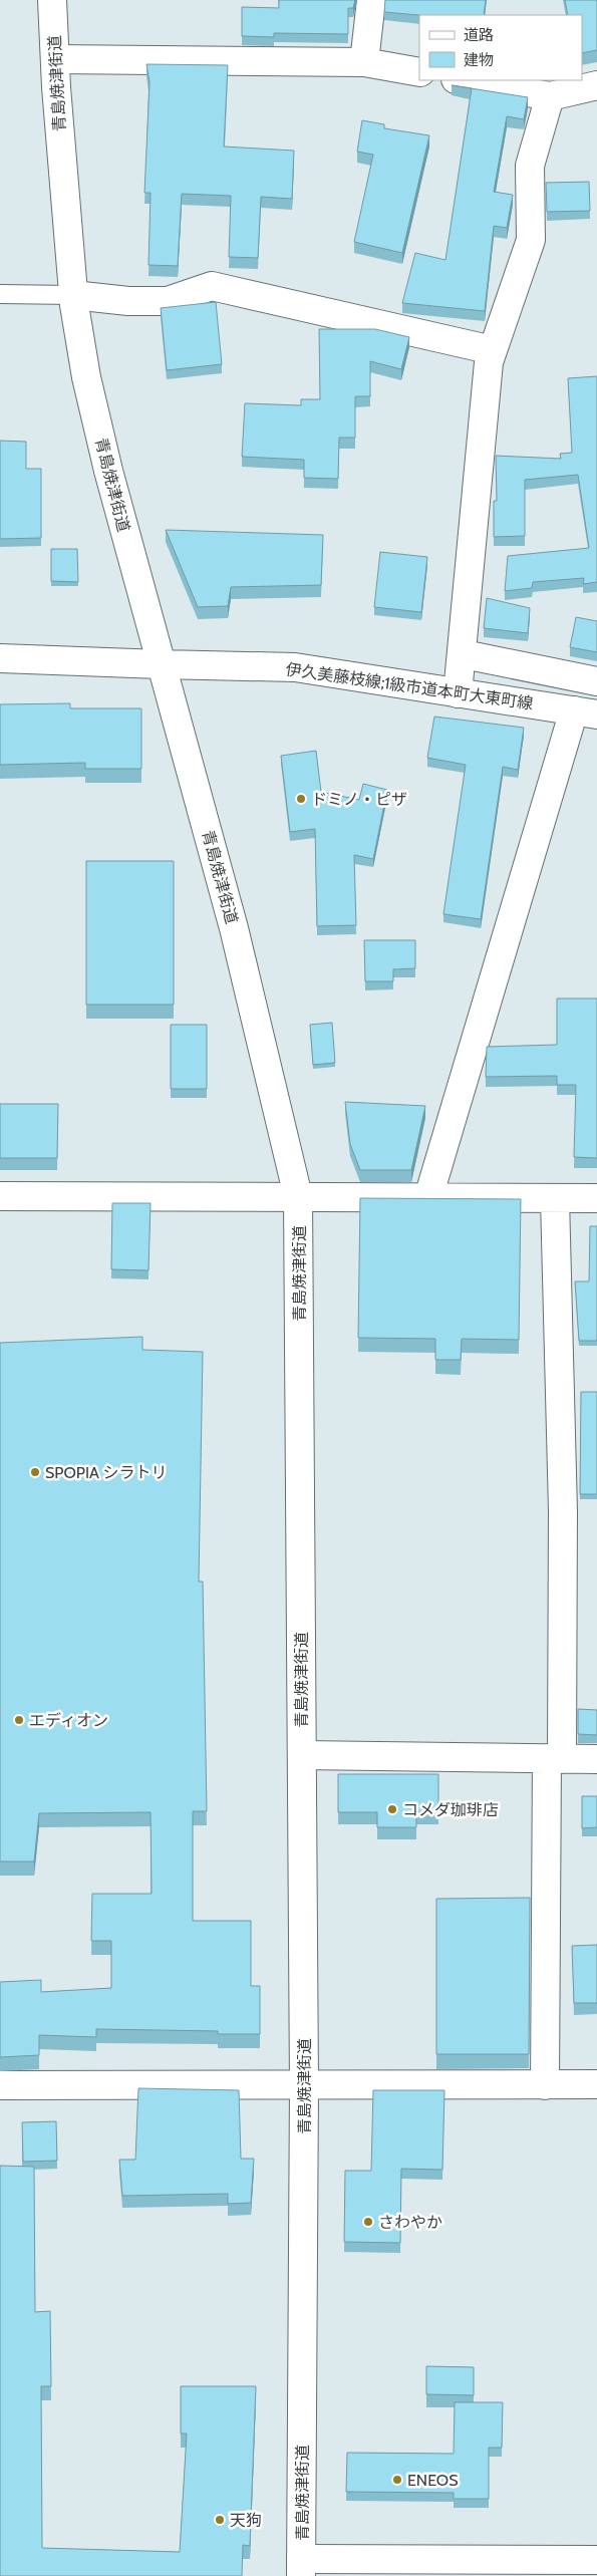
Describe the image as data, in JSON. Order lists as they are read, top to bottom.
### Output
{
  "streets": {
    "street": ["青島焼津街道", "伊久美藤枝線;1級市道本町大東町線"]
  },
  "crossings": [
    ["青島焼津街道", "伊久美藤枝線;1級市道本町大東町線"]
  ],
  "places": [
    "ドミノ・ピザ",
    "SPOPIA シラトリ",
    "エディオン",
    "コメダ珈琲店",
    "さわやか",
    "ENEOS",
    "天狗"
  ],
  "legend": ["道路", "建物"]
}
